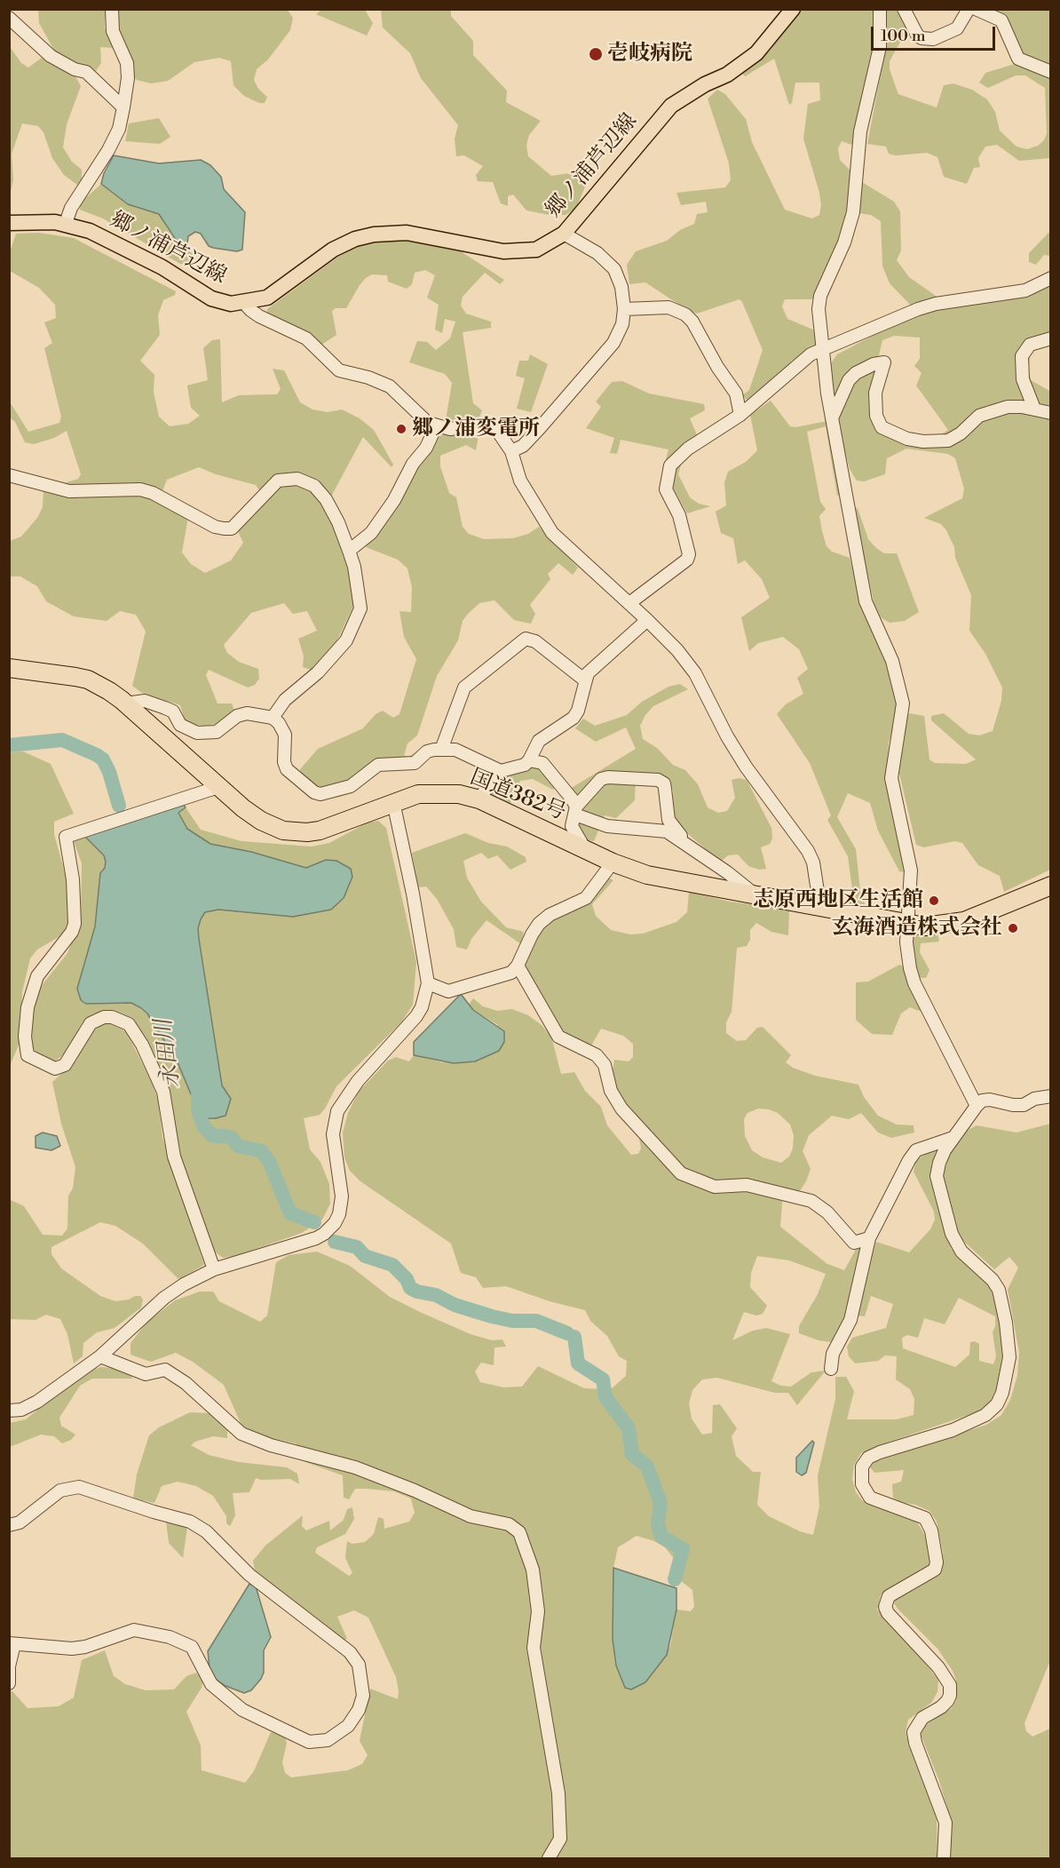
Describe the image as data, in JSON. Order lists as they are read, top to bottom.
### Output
{
  "streets": {
    "highway": ["国道382号"],
    "main road": ["郷ノ浦芦辺線"]
  },
  "water": ["永田川"],
  "places": [
    "壱岐病院",
    "郷ノ浦変電所",
    "志原西地区生活館",
    "玄海酒造株式会社"
  ],
  "scale_bar": "100 m"
}
